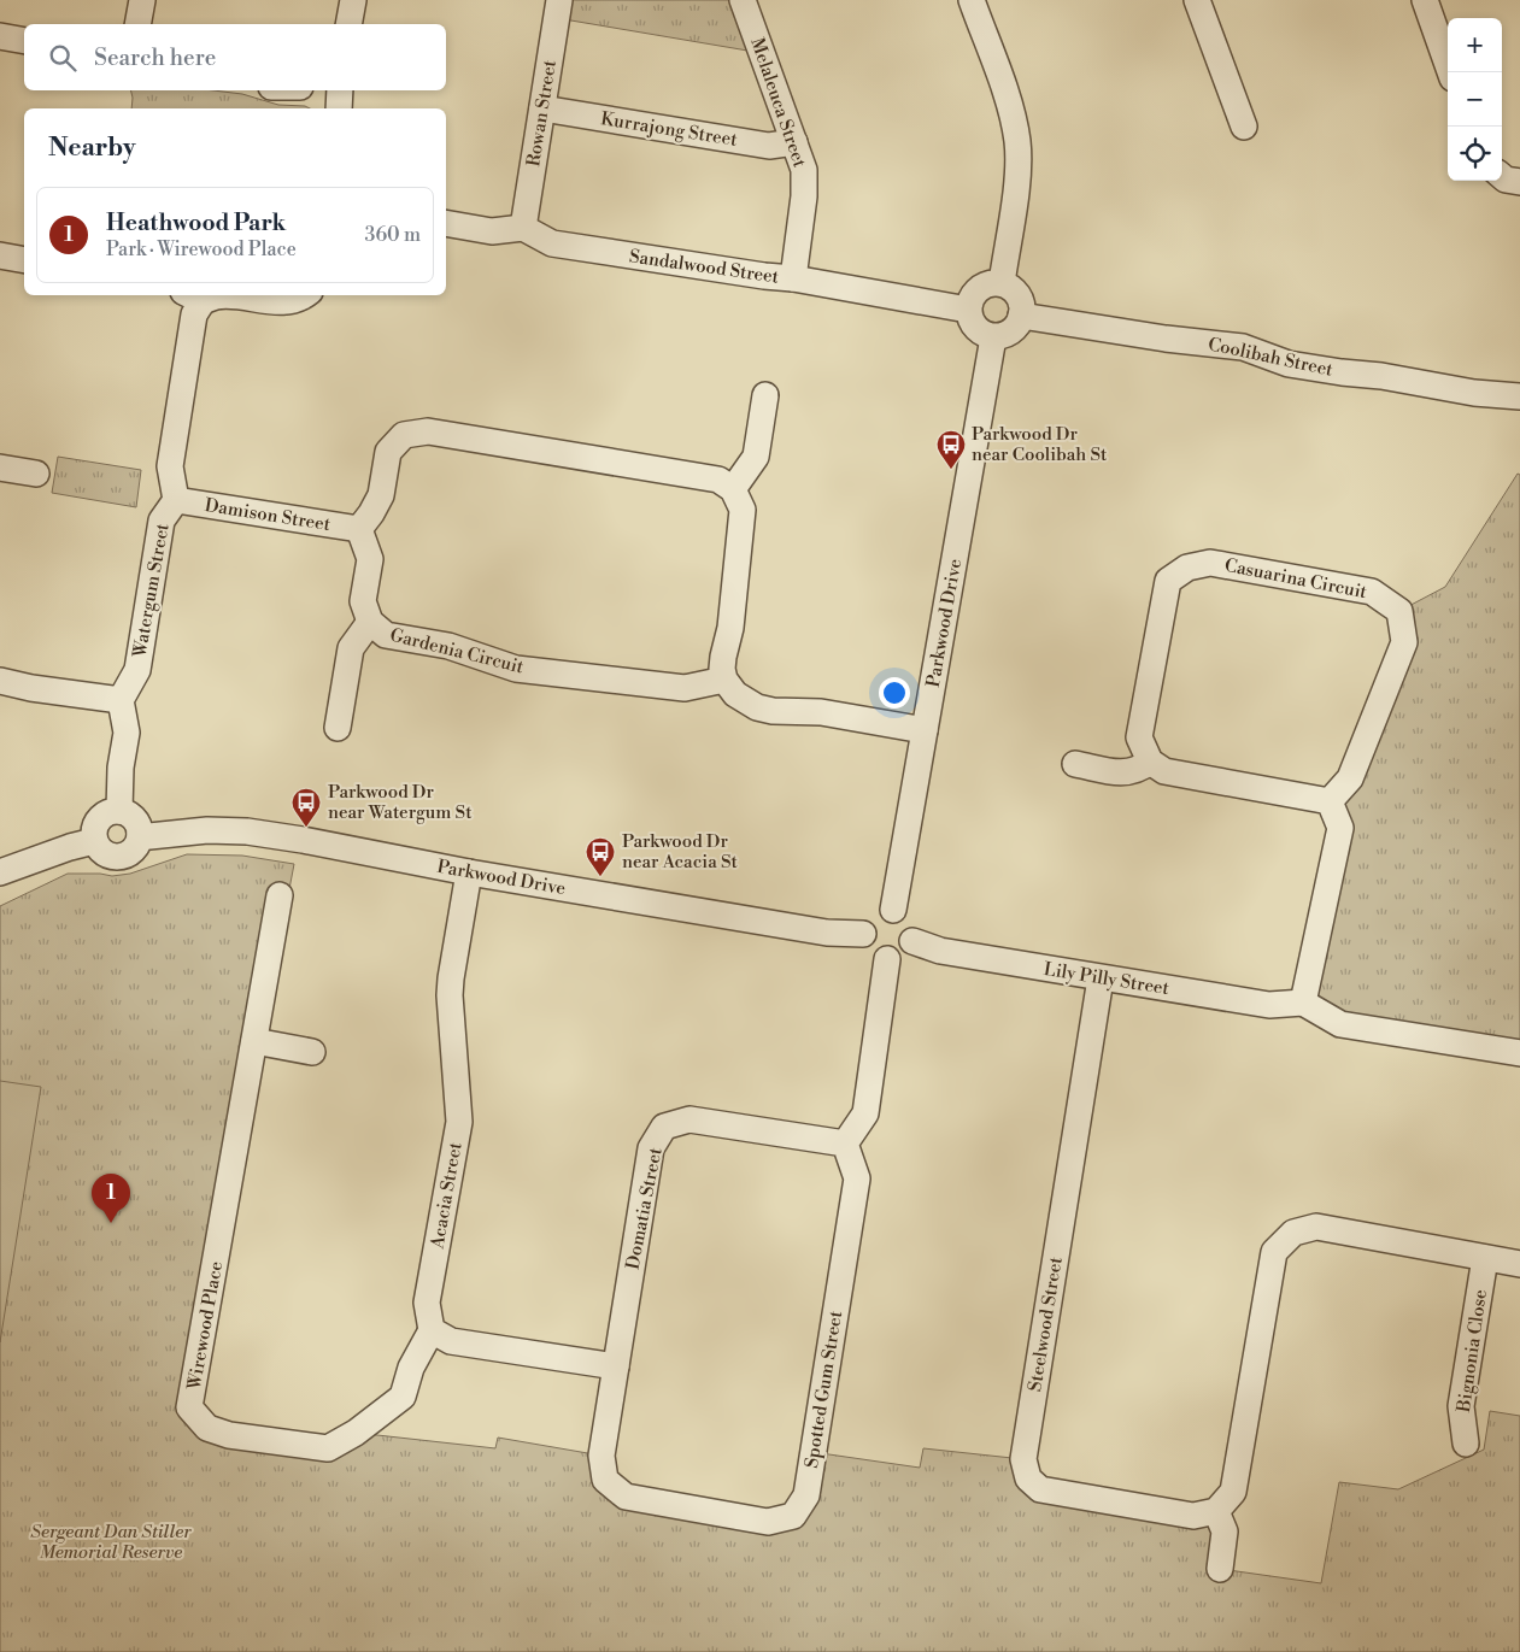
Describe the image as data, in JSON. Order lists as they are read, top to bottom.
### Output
{
  "streets": {
    "street": [
      "Melaleuca Street",
      "Rowan Street",
      "Kurrajong Street",
      "Sandalwood Street",
      "Coolibah Street",
      "Damison Street",
      "Casuarina Circuit",
      "Watergum Street",
      "Parkwood Drive",
      "Gardenia Circuit",
      "Lily Pilly Street",
      "Acacia Street",
      "Domatia Street",
      "Steelwood Street",
      "Wirewood Place",
      "Bignonia Close",
      "Spotted Gum Street"
    ]
  },
  "crossings": [
    ["Melaleuca Street", "Kurrajong Street"],
    ["Melaleuca Street", "Sandalwood Street"],
    ["Rowan Street", "Kurrajong Street"],
    ["Rowan Street", "Sandalwood Street"],
    ["Sandalwood Street", "Coolibah Street"],
    ["Sandalwood Street", "Parkwood Drive"],
    ["Coolibah Street", "Parkwood Drive"],
    ["Damison Street", "Watergum Street"],
    ["Damison Street", "Gardenia Circuit"],
    ["Parkwood Drive", "Lily Pilly Street"],
    ["Parkwood Drive", "Acacia Street"],
    ["Lily Pilly Street", "Steelwood Street"],
    ["Acacia Street", "Wirewood Place"],
    ["Domatia Street", "Spotted Gum Street"]
  ],
  "parks": ["Sergeant Dan Stiller Memorial Reserve"],
  "places": {
    "bus stop": ["Parkwood Dr near Coolibah St", "Parkwood Dr near Watergum St", "Parkwood Dr near Acacia St"]
  },
  "page": {
    "map_buttons": ["+", "−"],
    "search": "Search here",
    "heading": "Nearby",
    "list": [
      {
        "mark": "1",
        "name": "Heathwood Park",
        "note": "Park · Wirewood Place",
        "value": "360 m"
      }
    ],
    "pins": "1"
  }
}
